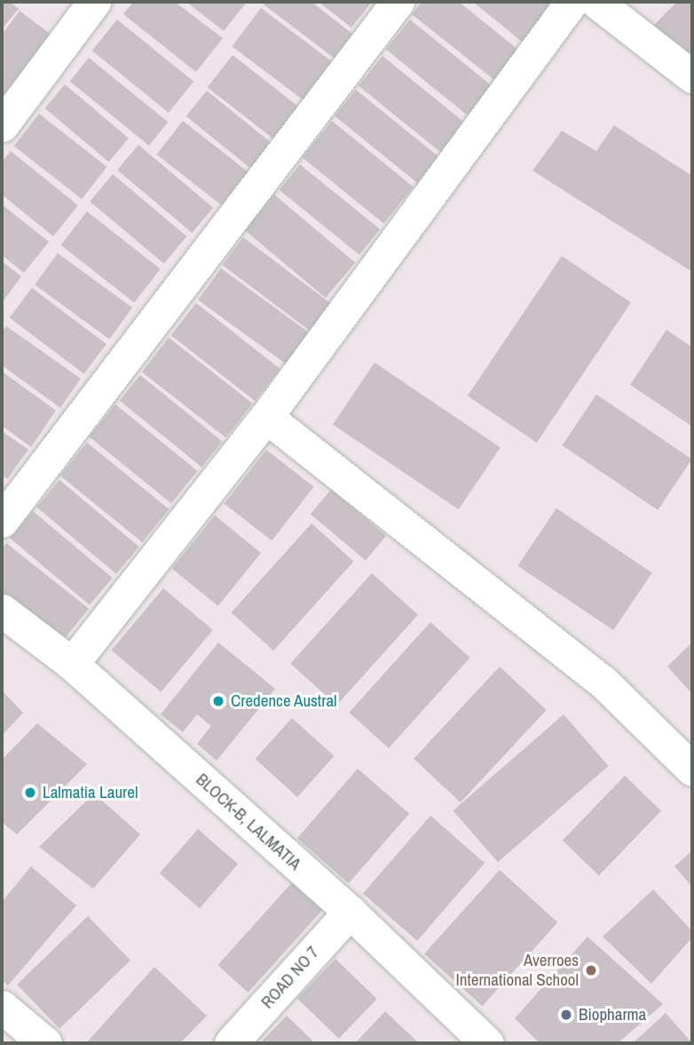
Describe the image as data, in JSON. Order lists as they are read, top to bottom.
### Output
{
  "streets": {
    "street": ["BLOCK-B, LALMATIA", "ROAD NO 7"]
  },
  "crossings": [
    ["BLOCK-B, LALMATIA", "ROAD NO 7"]
  ],
  "places": [
    "Credence Austral",
    "Lalmatia Laurel",
    "Averroes International School",
    "Biopharma"
  ]
}
